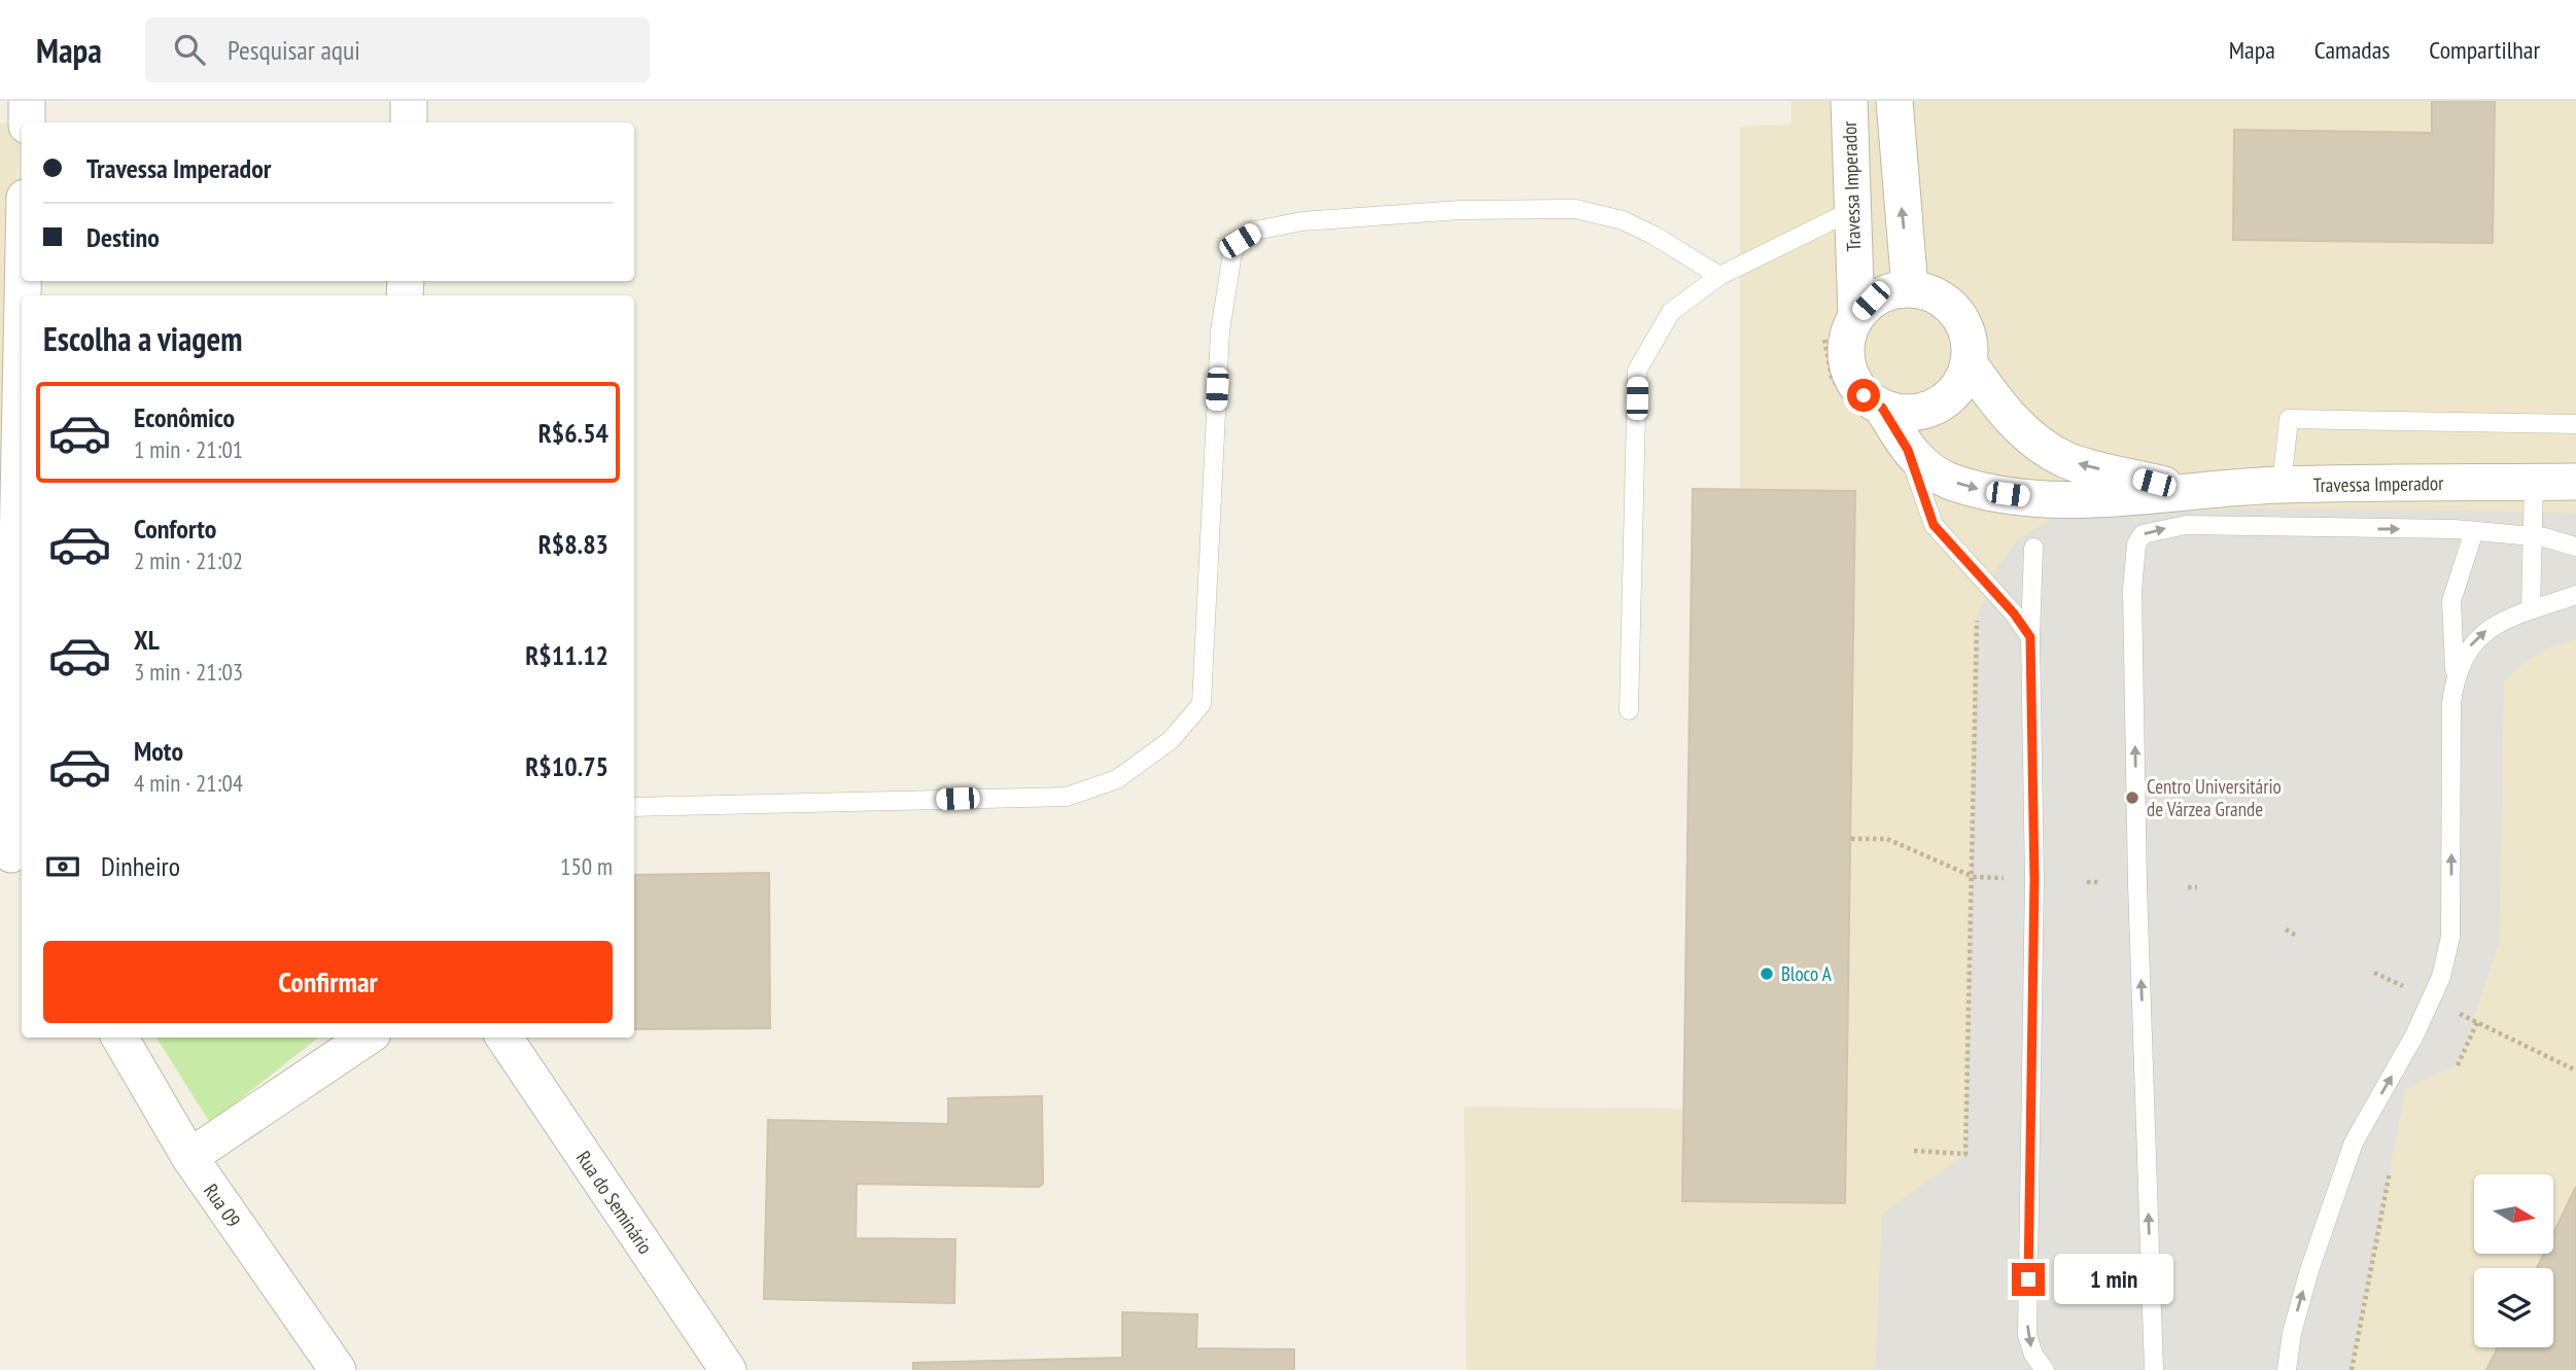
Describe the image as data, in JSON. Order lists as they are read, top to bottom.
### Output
{
  "streets": {
    "street": ["Travessa Imperador", "Rua do Seminário", "Rua 09"]
  },
  "places": ["Centro Universitário de Várzea Grande", "Bloco A"],
  "north": "right",
  "page": {
    "header": "Mapa",
    "search": "Pesquisar aqui",
    "nav": ["Mapa", "Camadas", "Compartilhar"],
    "banner": ["Travessa Imperador", "Destino"],
    "heading": "Escolha a viagem",
    "list": [
      {
        "name": "Econômico",
        "note": "1 min · 21:01",
        "value": "R$6.54"
      },
      {
        "name": "Conforto",
        "note": "2 min · 21:02",
        "value": "R$8.83"
      },
      {
        "name": "XL",
        "note": "3 min · 21:03",
        "value": "R$11.12"
      },
      {
        "name": "Moto",
        "note": "4 min · 21:04",
        "value": "R$10.75"
      }
    ],
    "pay": ["Dinheiro", "150 m"],
    "buttons": "Confirmar",
    "bubble": "1 min"
  }
}
